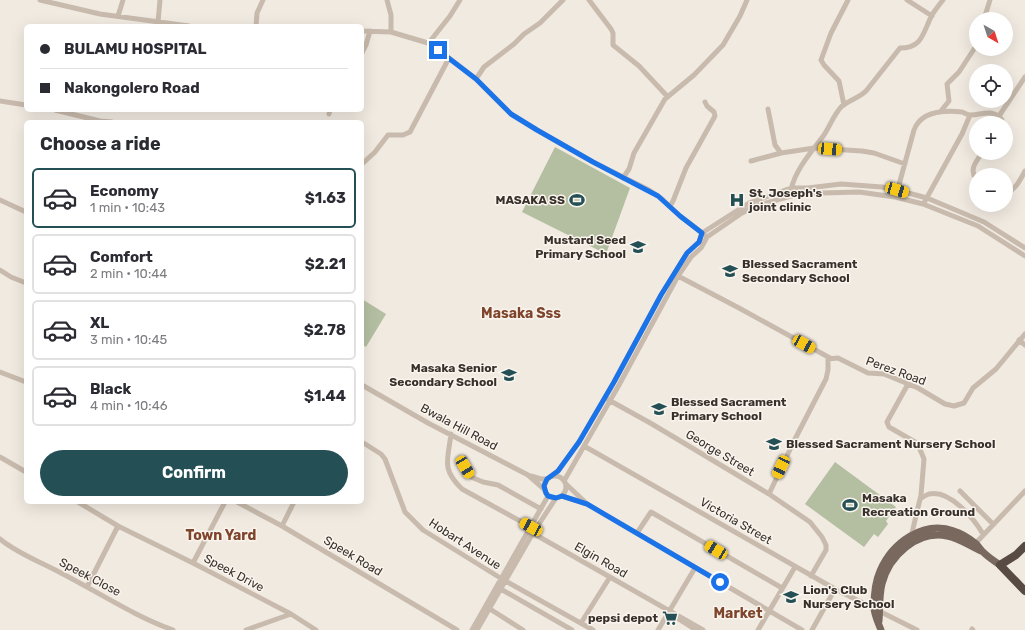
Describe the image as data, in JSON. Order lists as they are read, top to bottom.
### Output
{
  "streets": {
    "street": [
      "Perez Road",
      "Bwala Hill Road",
      "George Street",
      "Victoria Street",
      "Hobart Avenue",
      "Speek Road",
      "Elgin Road",
      "Speek Drive",
      "Speek Close"
    ]
  },
  "crossings": [
    ["Bwala Hill Road", "Elgin Road"],
    ["George Street", "Victoria Street"]
  ],
  "districts": ["Masaka Sss", "Town Yard", "Market"],
  "places": {
    "sports": ["MASAKA SS", "Masaka Recreation Ground"],
    "hospital": ["St, Joseph's joint clinic"],
    "school or university": [
      "Mustard Seed Primary School",
      "Blessed Sacrament Secondary School",
      "Masaka Senior Secondary School",
      "Blessed Sacrament Primary School",
      "Blessed Sacrament Nursery School",
      "Lion's Club Nursery School"
    ],
    "supermarket": ["pepsi depot"]
  },
  "north": "bottom right",
  "page": {
    "map_buttons": ["+", "−"],
    "banner": ["BULAMU HOSPITAL", "Nakongolero Road"],
    "heading": "Choose a ride",
    "list": [
      {
        "name": "Economy",
        "note": "1 min · 10:43",
        "value": "$1.63"
      },
      {
        "name": "Comfort",
        "note": "2 min · 10:44",
        "value": "$2.21"
      },
      {
        "name": "XL",
        "note": "3 min · 10:45",
        "value": "$2.78"
      },
      {
        "name": "Black",
        "note": "4 min · 10:46",
        "value": "$1.44"
      }
    ],
    "buttons": "Confirm"
  }
}
